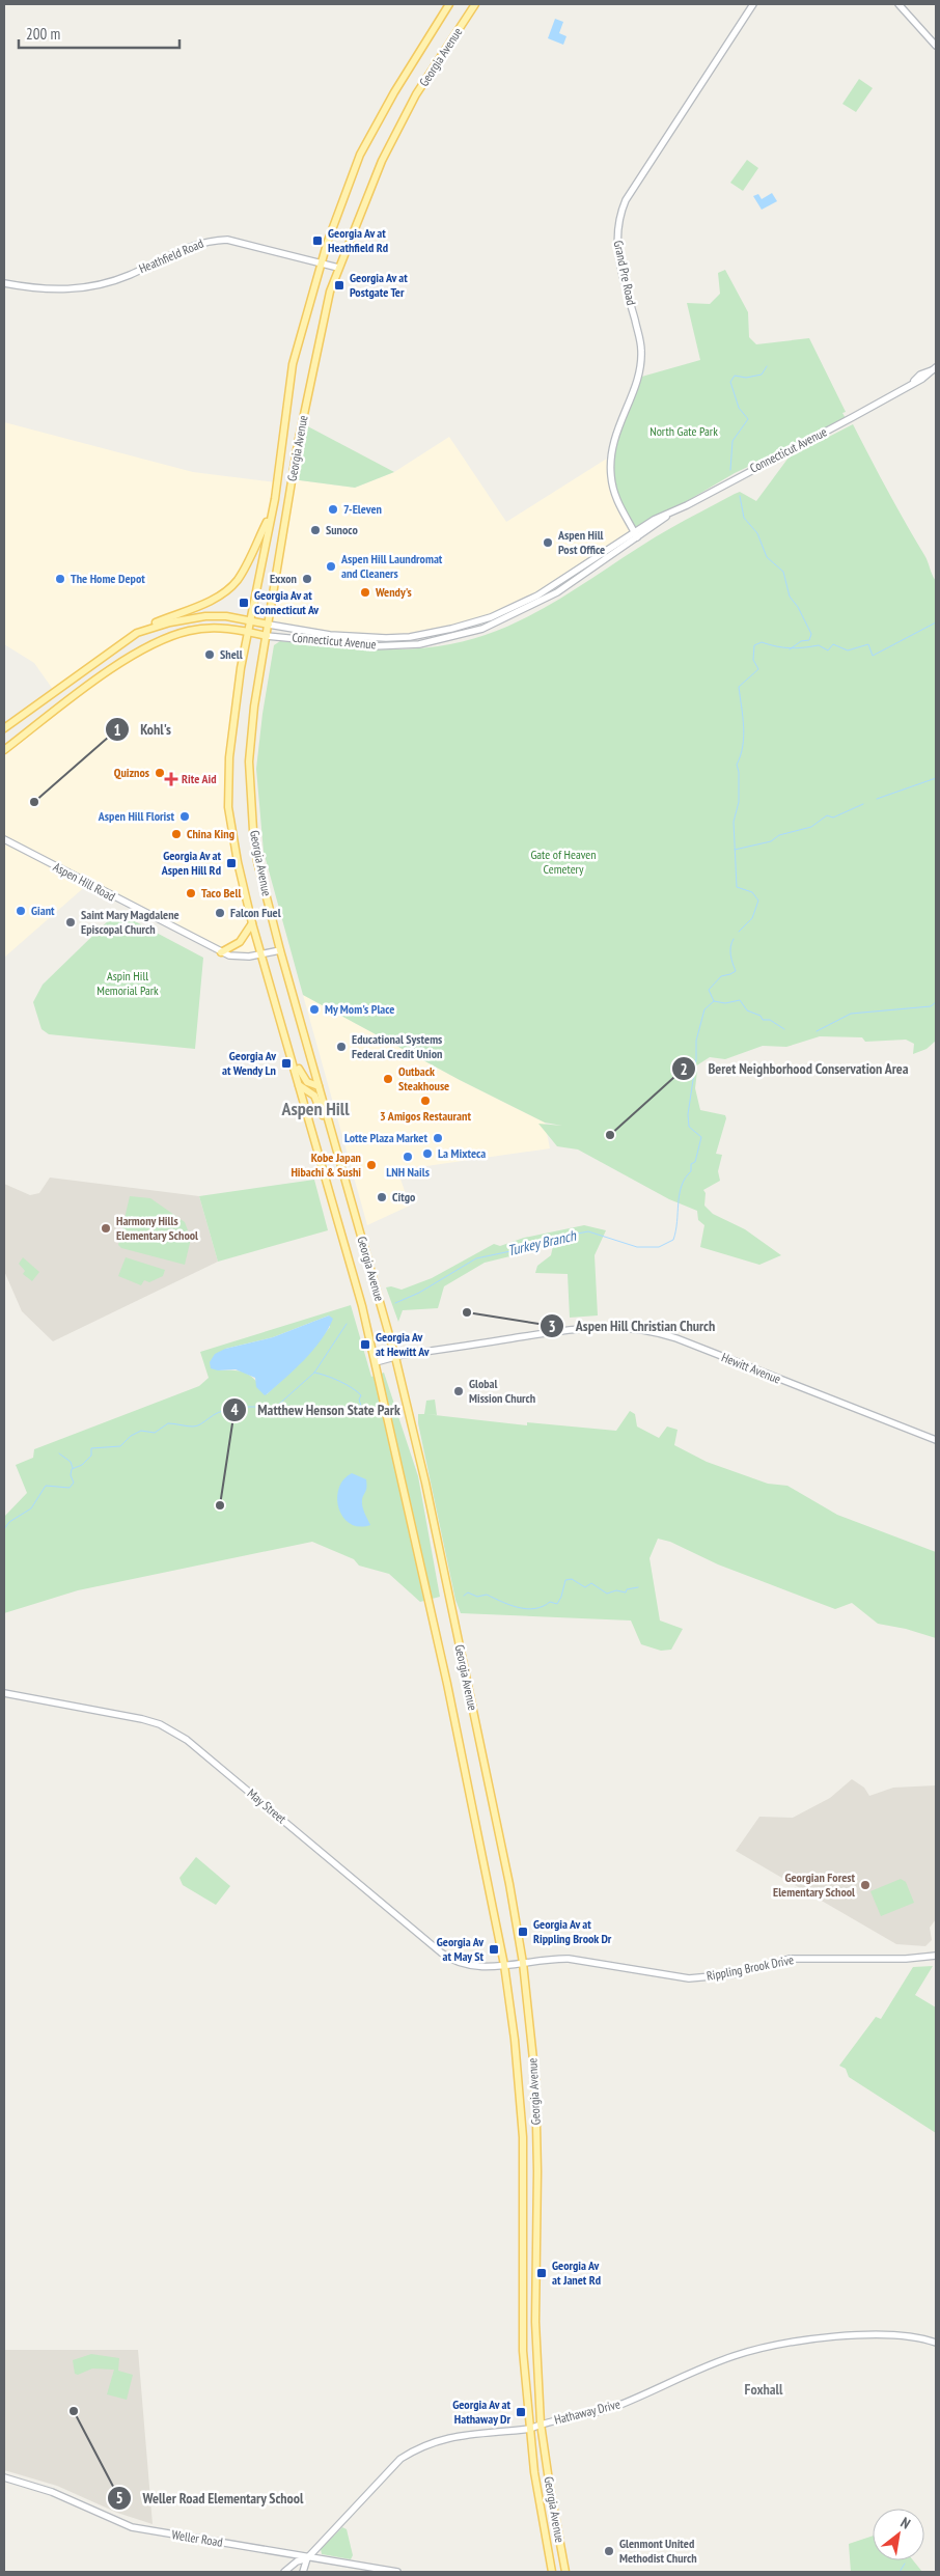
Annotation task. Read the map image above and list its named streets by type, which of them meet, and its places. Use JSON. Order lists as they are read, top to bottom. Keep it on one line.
{"streets":{"main road":["Georgia Avenue","Connecticut Avenue"],"street":["Heathfield Road","Grand Pre Road","Aspen Hill Road","Hewitt Avenue","May Street","Rippling Brook Drive","Hathaway Drive","Weller Road"]},"crossings":[["Georgia Avenue","Heathfield Road"],["Georgia Avenue","Connecticut Avenue"],["Georgia Avenue","Aspen Hill Road"],["Georgia Avenue","Hewitt Avenue"],["Georgia Avenue","May Street"],["Georgia Avenue","Rippling Brook Drive"],["Georgia Avenue","Hathaway Drive"],["Grand Pre Road","Connecticut Avenue"],["May Street","Rippling Brook Drive"],["Hathaway Drive","Weller Road"]],"districts":["Aspen Hill","Foxhall"],"water":["Turkey Branch"],"parks":["North Gate Park","Gate of Heaven Cemetery","Aspin Hill Memorial Park"],"places":{"transit":["Georgia Av at Heathfield Rd","Georgia Av at Postgate Ter","Georgia Av at Connecticut Av","Georgia Av at Aspen Hill Rd","Georgia Av at Wendy Ln","Georgia Av at Hewitt Av","Georgia Av at Rippling Brook Dr","Georgia Av at May St","Georgia Av at Janet Rd","Georgia Av at Hathaway Dr"],"other":["7-Eleven","Sunoco","Aspen Hill Post Office","Aspen Hill Laundromat and Cleaners","The Home Depot","Exxon","Wendy's","Shell","Quiznos","Kohl's","Aspen Hill Florist","China King","Taco Bell","Giant","Falcon Fuel","Saint Mary Magdalene Episcopal Church","My Mom's Place","Educational Systems Federal Credit Union","Outback Steakhouse","3 Amigos Restaurant","Beret Neighborhood Conservation Area","Lotte Plaza Market","La Mixteca","LNH Nails","Kobe Japan Hibachi & Sushi","Citgo","Harmony Hills Elementary School","Aspen Hill Christian Church","Global Mission Church","Matthew Henson State Park","Georgian Forest Elementary School","Weller Road Elementary School","Glenmont United Methodist Church"],"health":["Rite Aid"]},"scale_bar":"200 m","north":"top right"}
